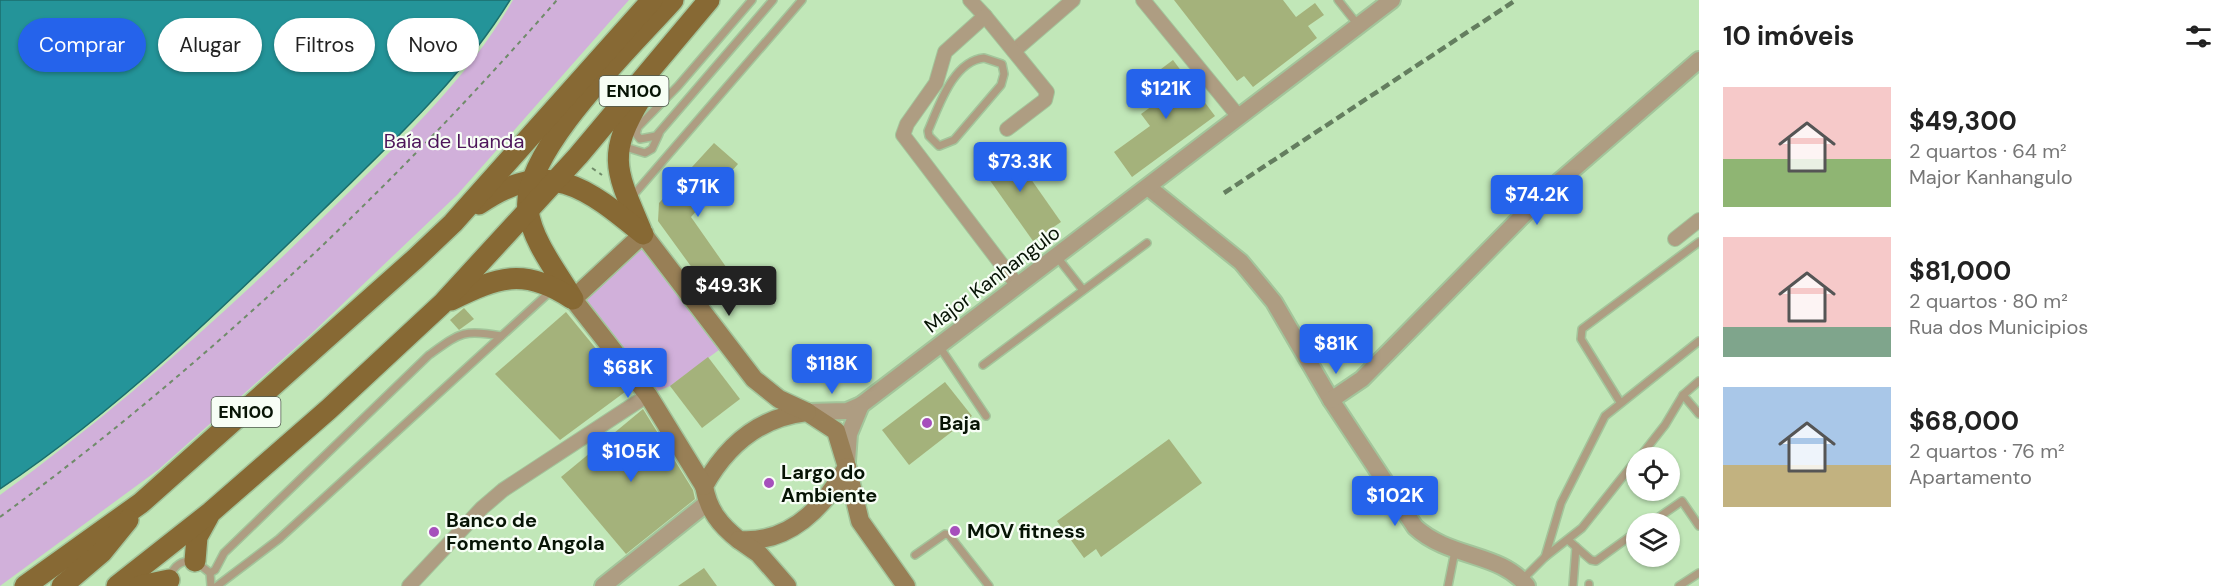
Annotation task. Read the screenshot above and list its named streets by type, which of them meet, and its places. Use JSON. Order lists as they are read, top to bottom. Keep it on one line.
{"streets":{"main road":["EN100"],"street":["Major Kanhangulo"]},"parks":["Baía de Luanda"],"places":["Baja","Largo do Ambiente","MOV fitness","Banco de Fomento Angola"],"page":{"heading":"10 imóveis","chip":["Comprar","Alugar","Filtros","Novo"],"price":["$121K","$73.3K","$71K","$74.2K","$49.3K","$81K","$118K","$68K","$105K","$102K"],"list":[{"name":"$49,300","note":"2 quartos · 64 m² · Major Kanhangulo"},{"name":"$81,000","note":"2 quartos · 80 m² · Rua dos Municipios"},{"name":"$68,000","note":"2 quartos · 76 m² · Apartamento"}]}}
